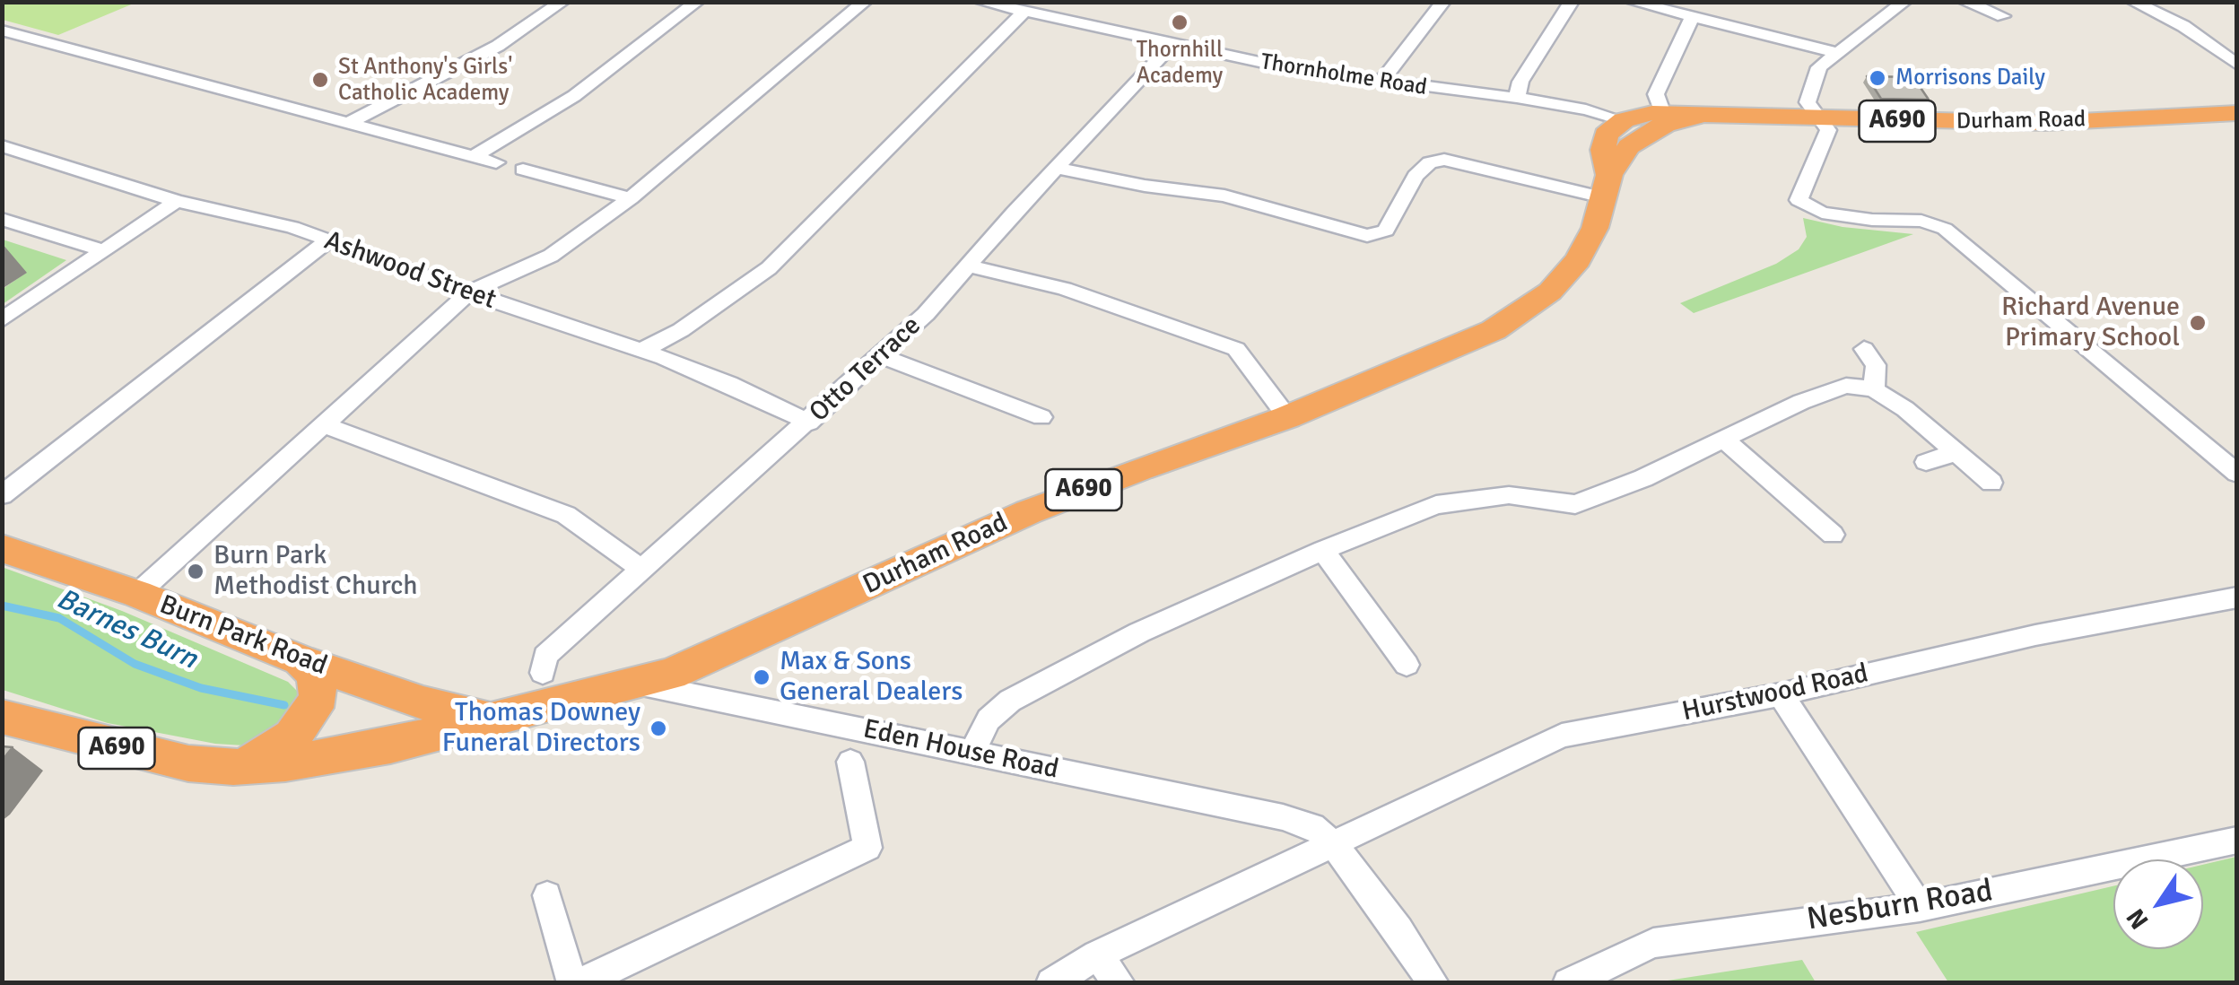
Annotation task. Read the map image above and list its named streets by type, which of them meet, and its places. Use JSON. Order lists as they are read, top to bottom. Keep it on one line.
{"streets":{"highway":["A690","Durham Road","Burn Park Road"],"street":["Thornholme Road","Ashwood Street","Otto Terrace","Hurstwood Road","Eden House Road","Nesburn Road"]},"crossings":[["Thornholme Road","Durham Road"],["Thornholme Road","Otto Terrace"],["A690","Durham Road"],["A690","Burn Park Road"],["Durham Road","Burn Park Road"],["Durham Road","Eden House Road"],["Ashwood Street","Otto Terrace"],["Hurstwood Road","Eden House Road"]],"water":["Barnes Burn"],"places":["Thornhill Academy","Morrisons Daily","St Anthony's Girls' Catholic Academy","Richard Avenue Primary School","Burn Park Methodist Church","Max & Sons General Dealers","Thomas Downey Funeral Directors"],"north":"bottom left"}
